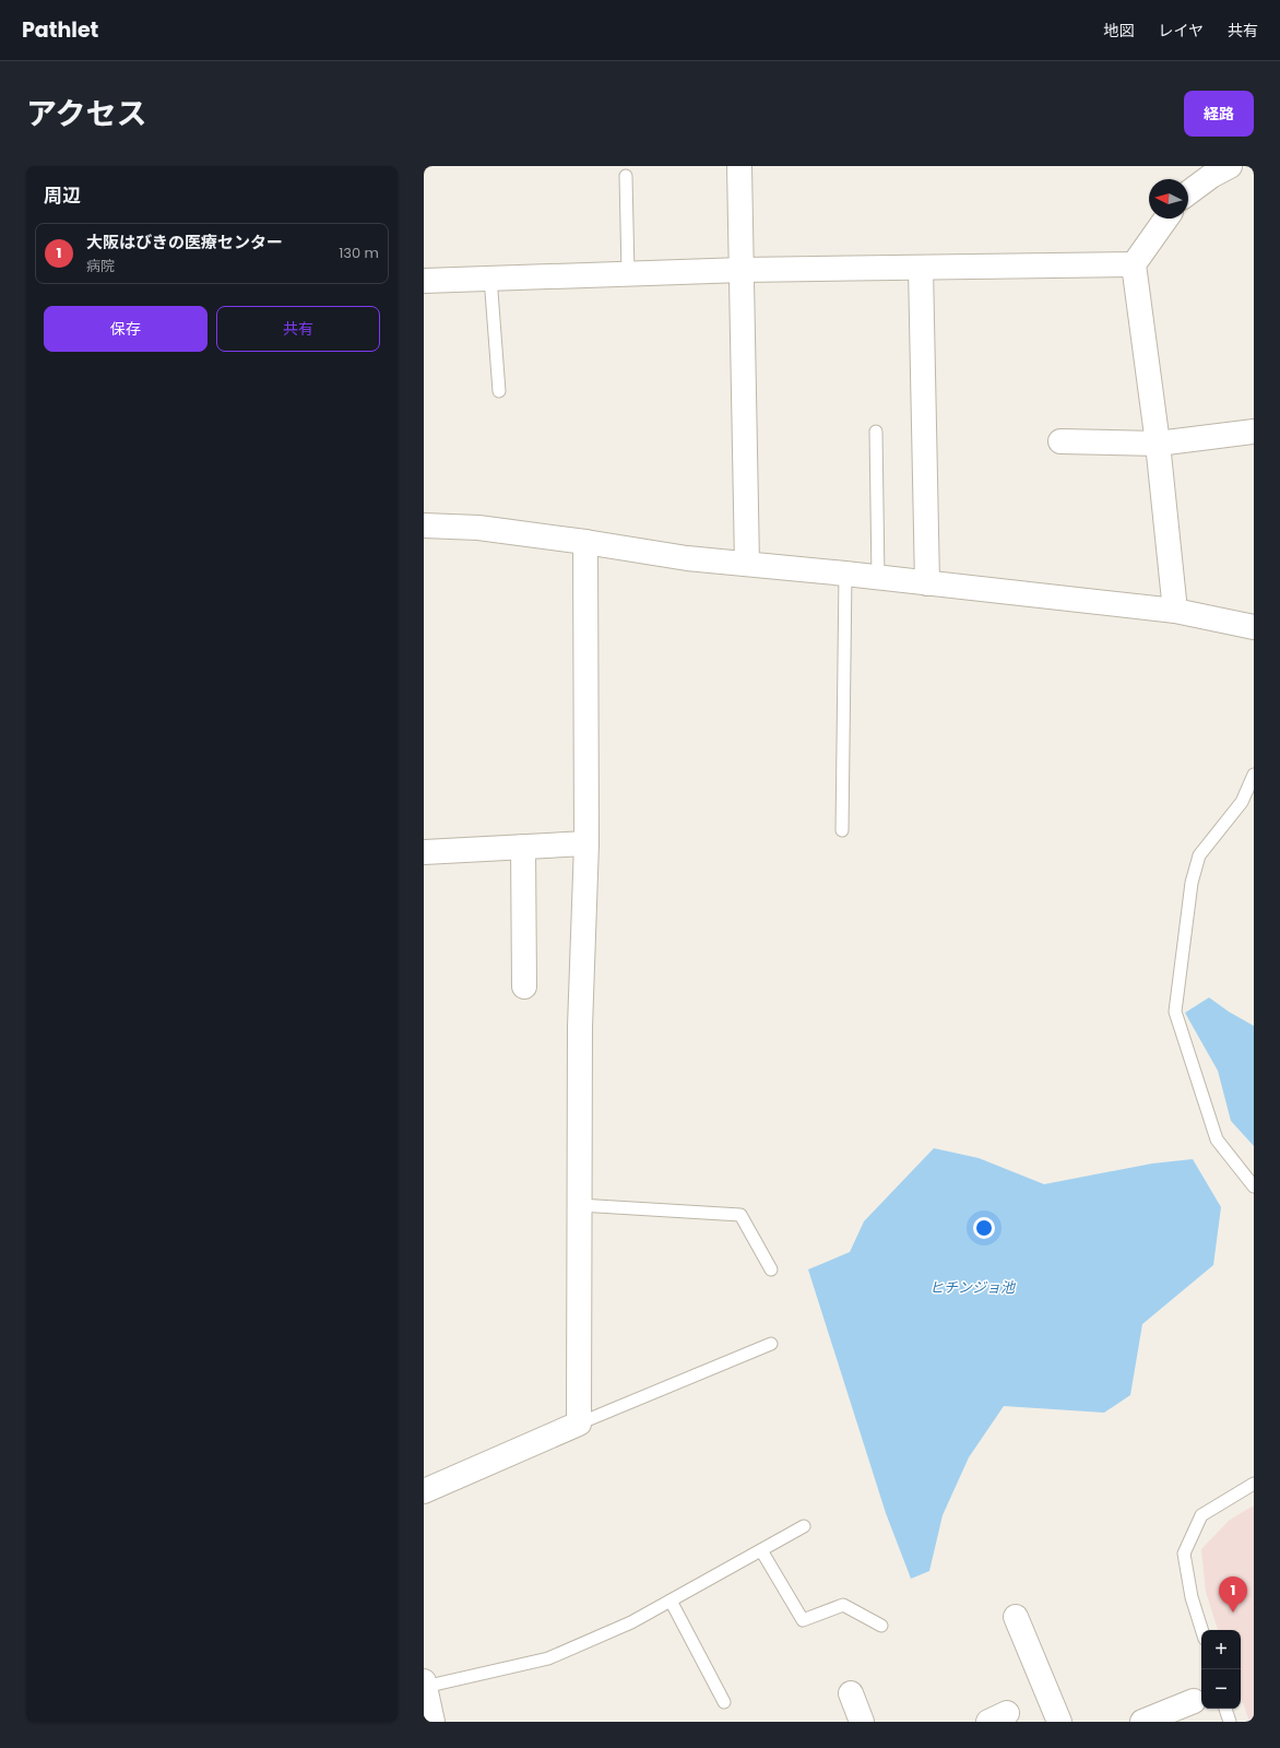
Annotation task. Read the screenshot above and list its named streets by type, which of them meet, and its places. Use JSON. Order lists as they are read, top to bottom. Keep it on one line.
{"water":["ヒチンジョ池"],"north":"left","page":{"header":"Pathlet","nav":["地図","レイヤ","共有"],"title":"アクセス","buttons":["経路",["保存","共有"]],"heading":"周辺","list":[{"mark":"1","name":"大阪はびきの医療センター","note":"病院","value":"130 m"}],"pins":"1","map_buttons":["+","−"]}}
